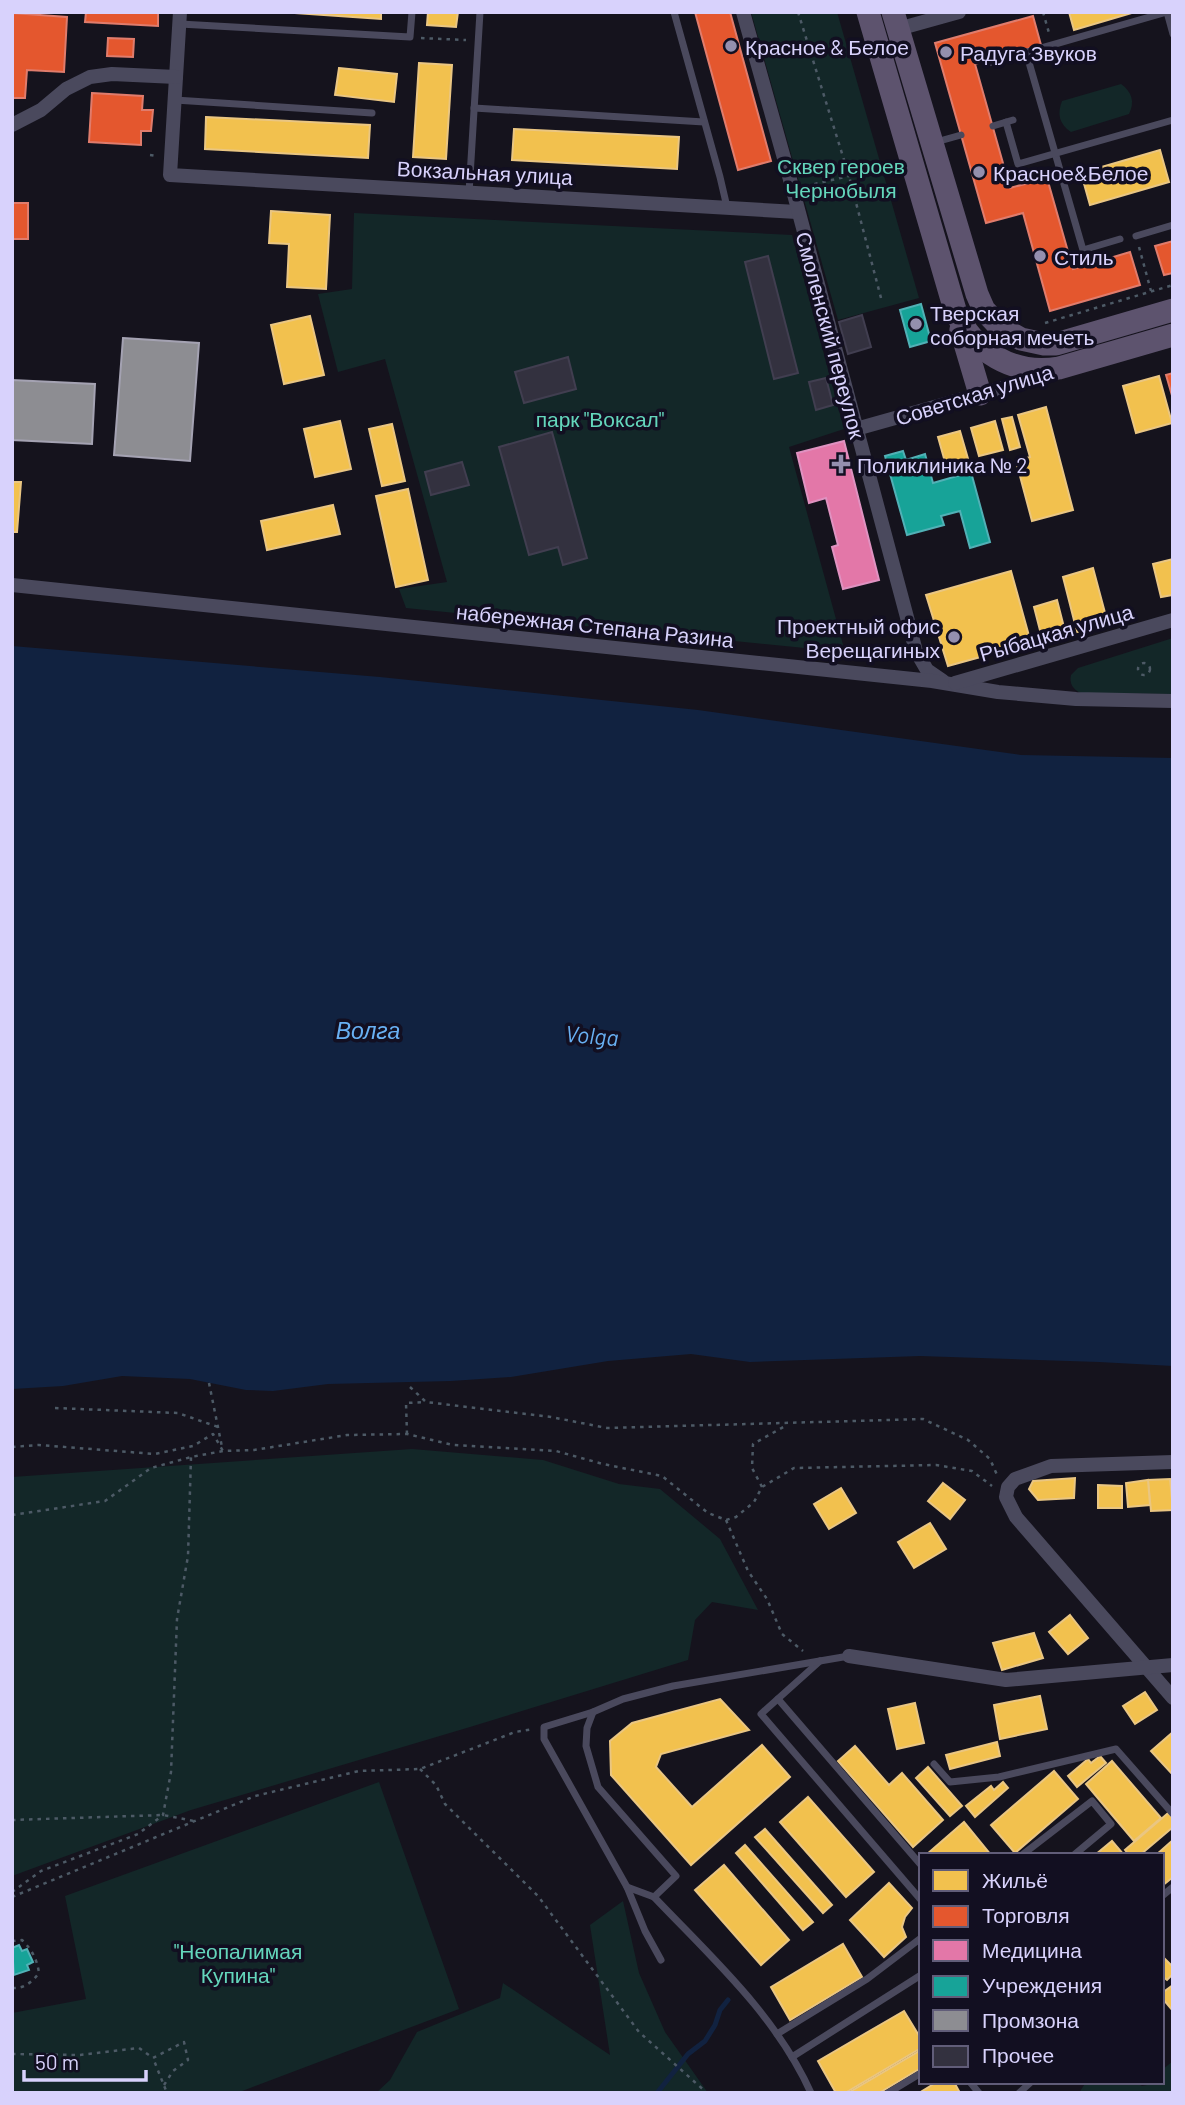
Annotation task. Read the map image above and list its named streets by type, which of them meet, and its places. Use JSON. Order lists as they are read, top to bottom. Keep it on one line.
{"streets":{"main road":["Советская улица"],"street":["Вокзальная улица","Смоленский переулок","набережная Степана Разина","Рыбацкая улица"]},"crossings":[["Вокзальная улица","Смоленский переулок"],["Смоленский переулок","Советская улица"],["Смоленский переулок","набережная Степана Разина"],["Смоленский переулок","Рыбацкая улица"],["набережная Степана Разина","Рыбацкая улица"]],"water":["Волга","Volga"],"parks":["Сквер героев Чернобыля","парк \"Воксал\"","\"Неопалимая Купина\""],"places":{"other":["Красное & Белое","Радуга Звуков","Красное&Белое","Стиль","Тверская соборная мечеть","Проектный офис Верещагиных"],"health":["Поликлиника № 2"]},"legend":["Жильё","Торговля","Медицина","Учреждения","Промзона","Прочее"],"scale_bar":"50 m"}
